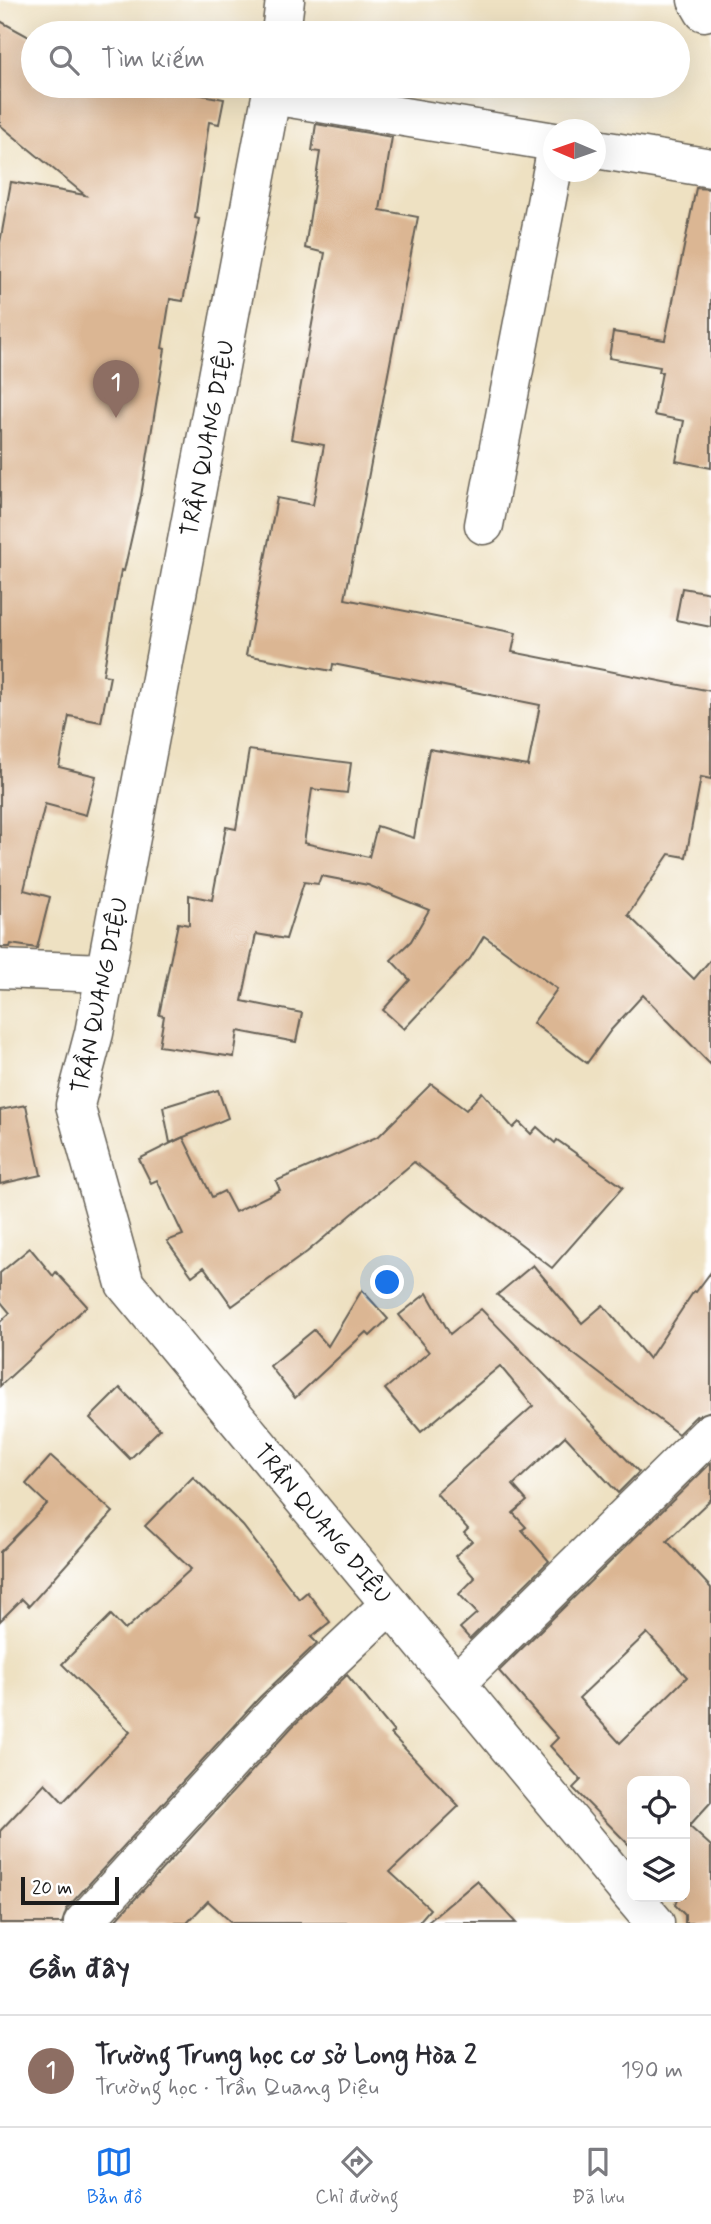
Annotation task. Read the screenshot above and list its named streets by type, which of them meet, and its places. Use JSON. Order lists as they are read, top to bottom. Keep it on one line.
{"streets":{"street":["TRẦN QUANG DIỆU"]},"scale_bar":"20 m","north":"left","page":{"search":"Tìm kiếm","pins":"1","scale":"20 m","heading":"Gần đây","list":[{"mark":"1","name":"Trường Trung học cơ sở Long Hòa 2","note":"Trường học · Trần Quang Diệu","value":"190 m"}],"nav":["Bản đồ","Chỉ đường","Đã lưu"]}}
